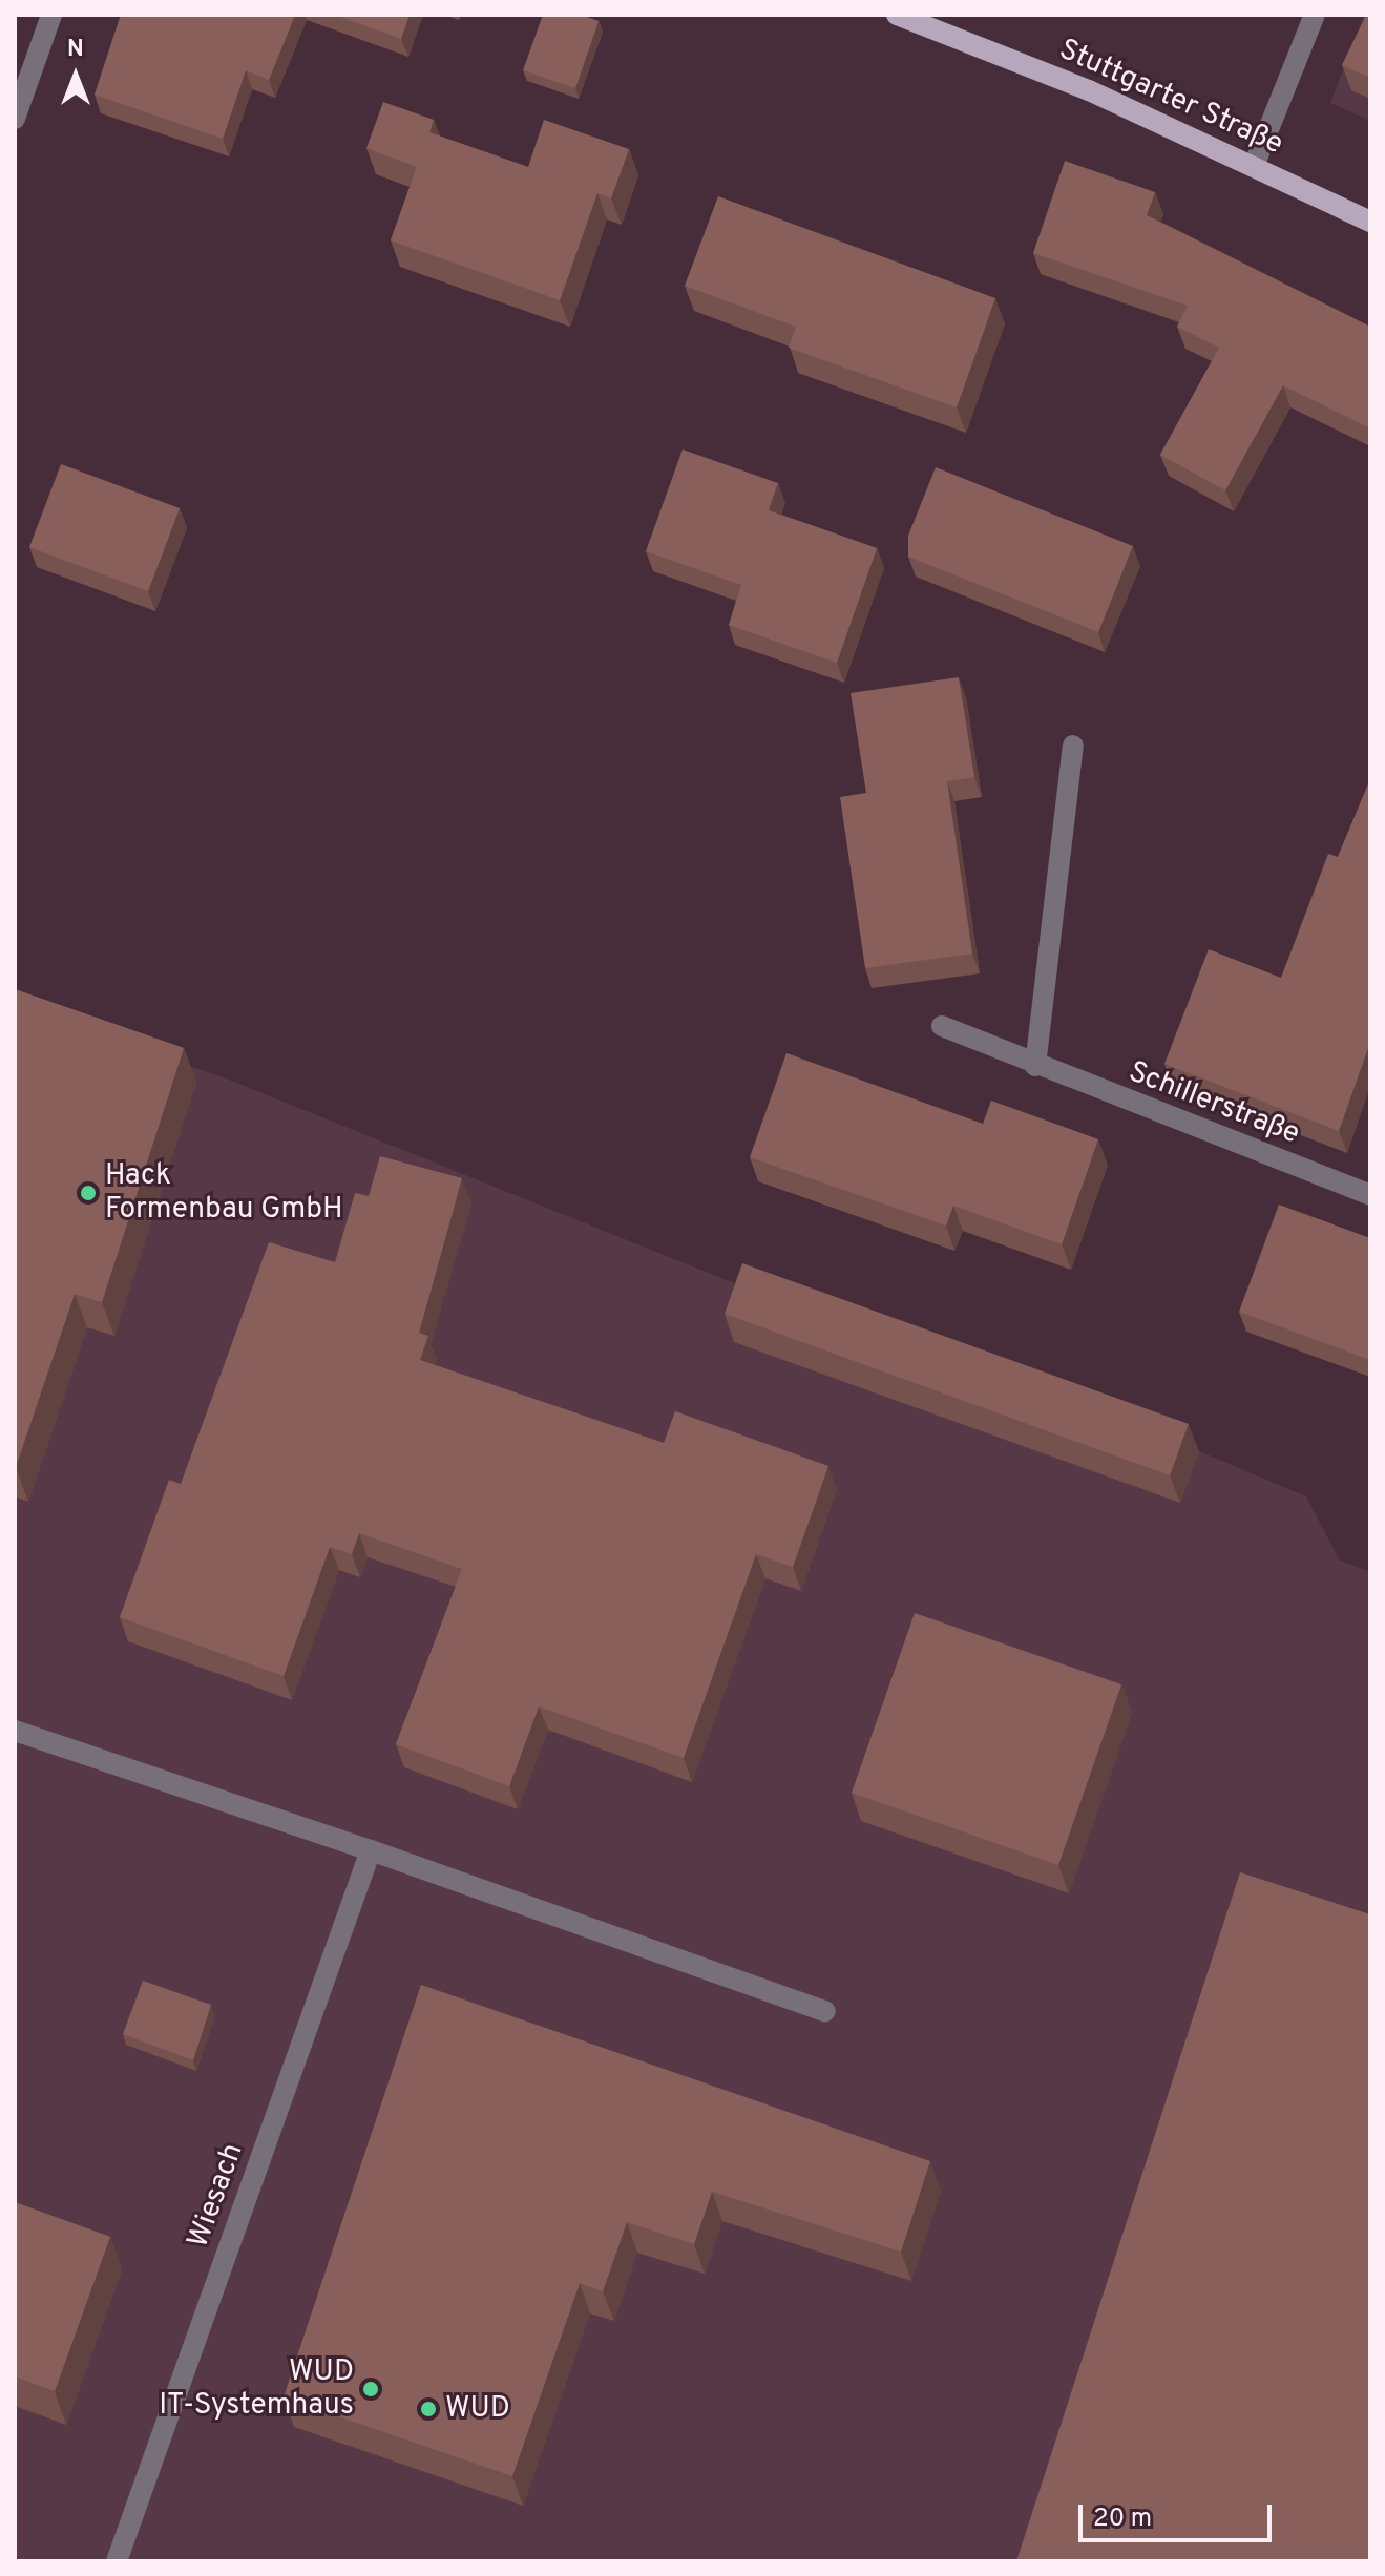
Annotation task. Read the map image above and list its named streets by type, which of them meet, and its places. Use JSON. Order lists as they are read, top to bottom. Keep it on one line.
{"streets":{"main road":["Stuttgarter Straße"],"street":["Schillerstraße","Wiesach"]},"places":["Hack Formenbau GmbH","WUD IT-Systemhaus","WUD"],"scale_bar":"20 m","north":"top"}
